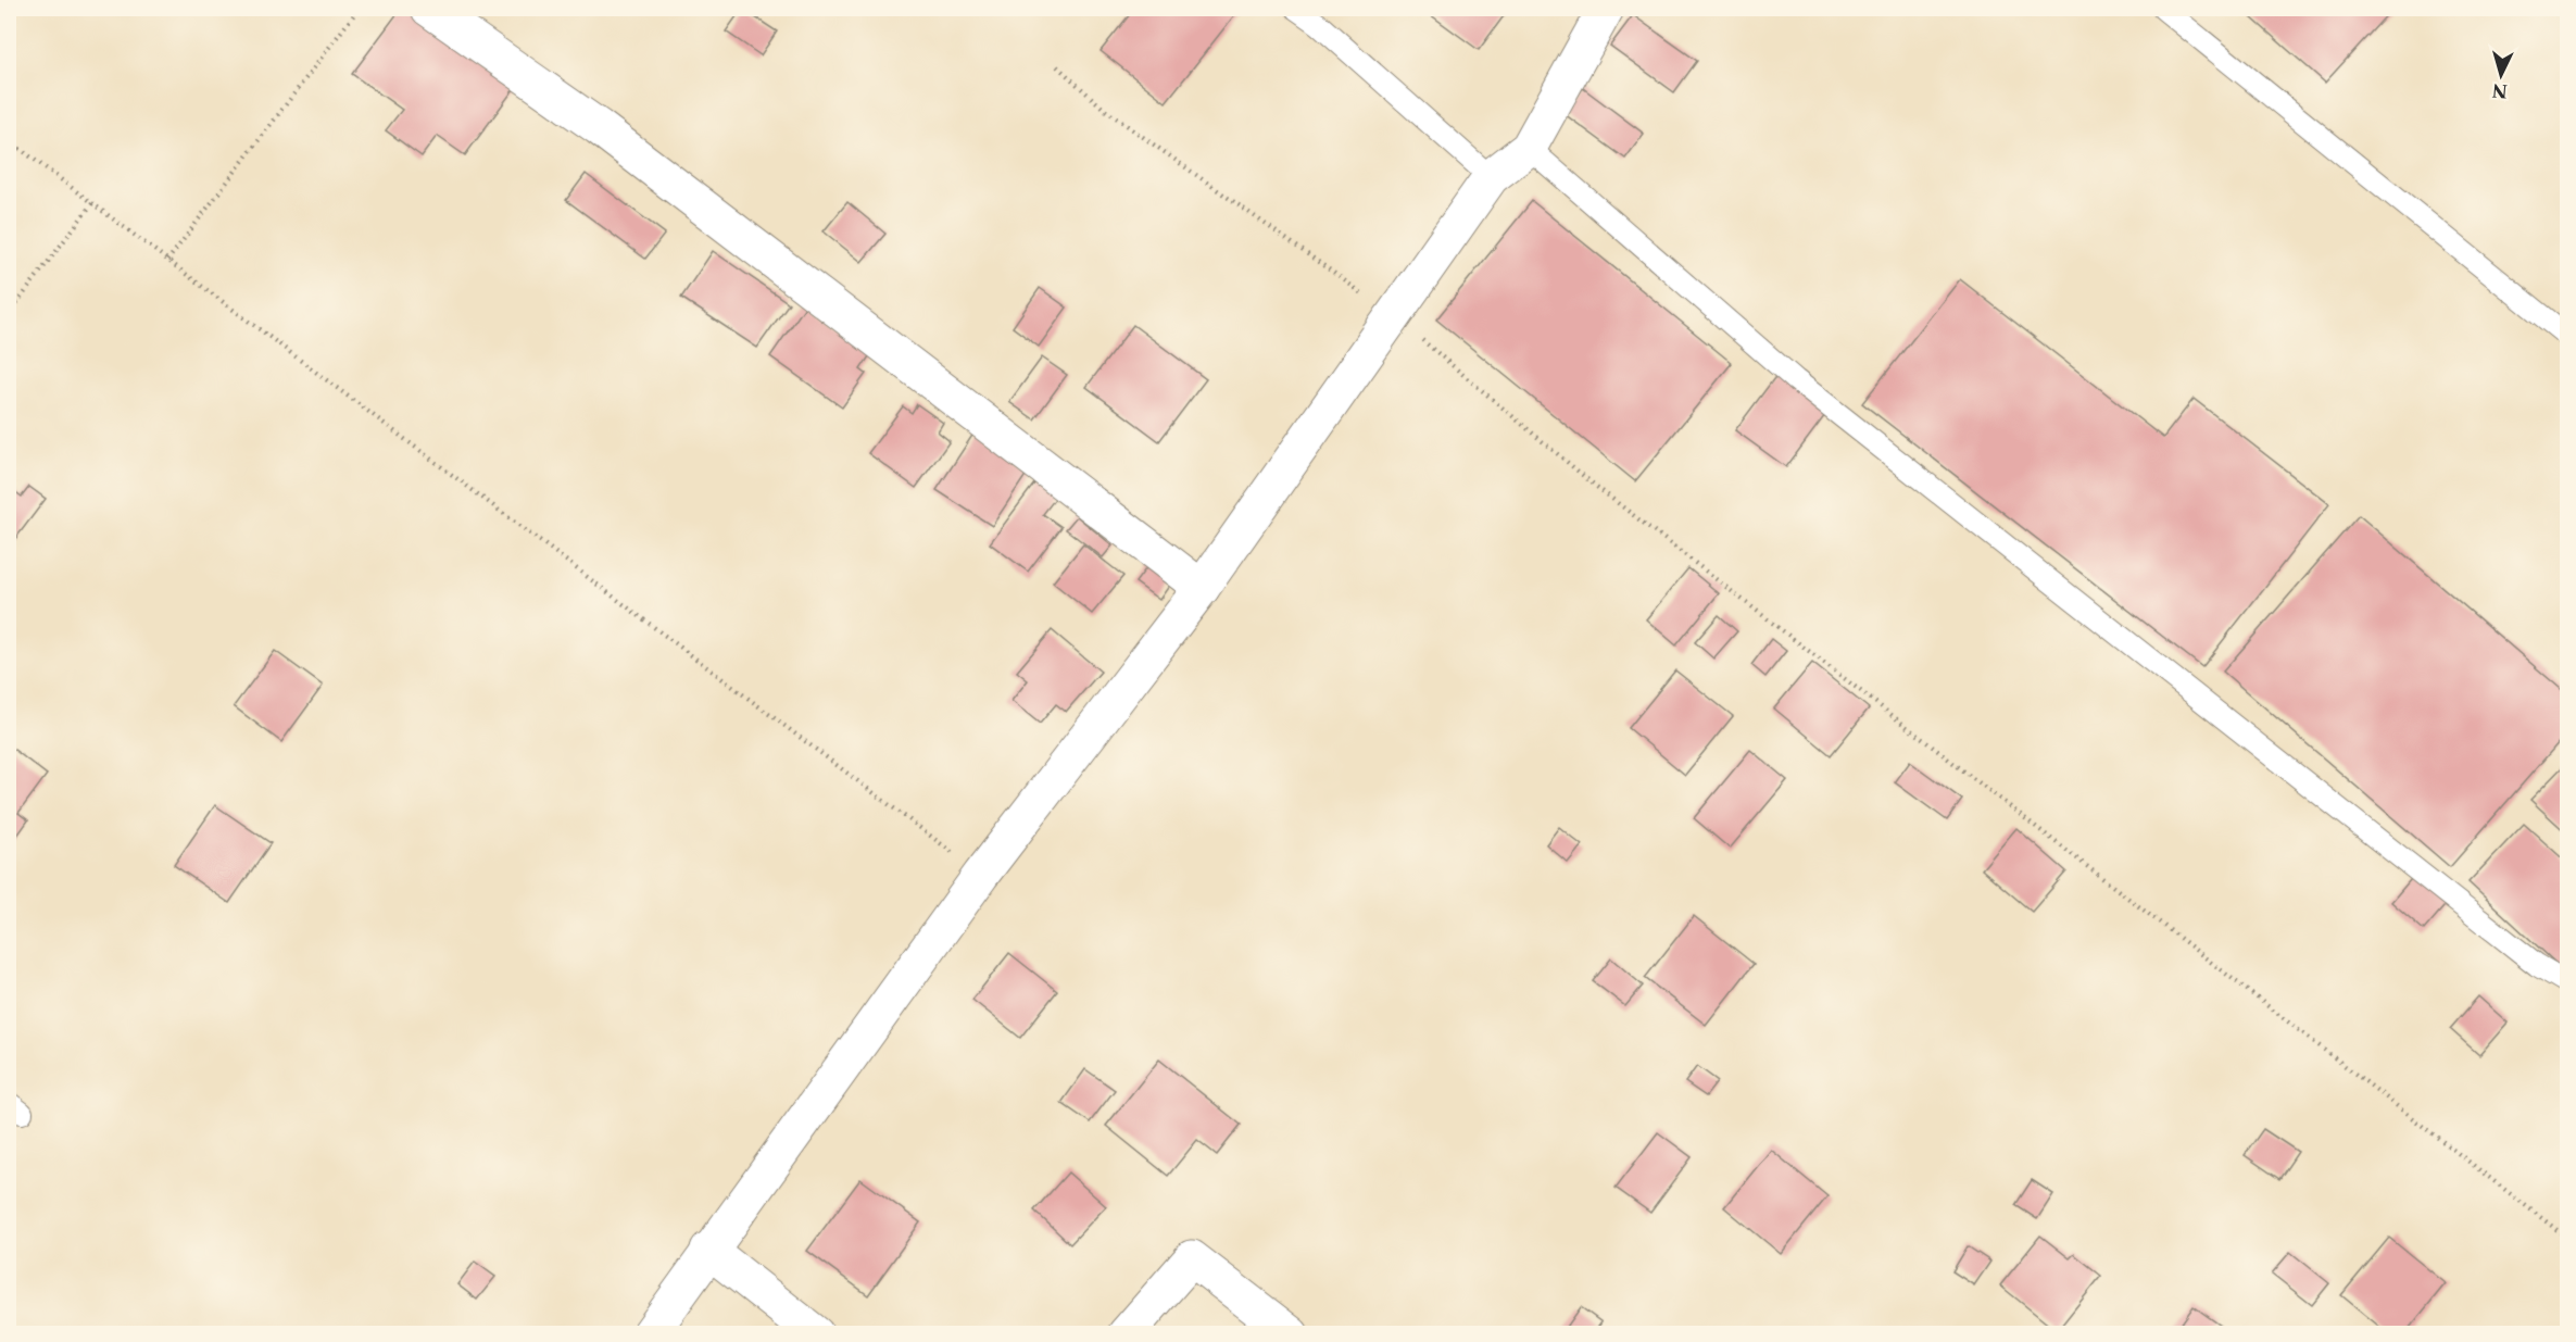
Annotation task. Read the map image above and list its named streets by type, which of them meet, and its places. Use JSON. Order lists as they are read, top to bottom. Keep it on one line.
{"north":"bottom"}
